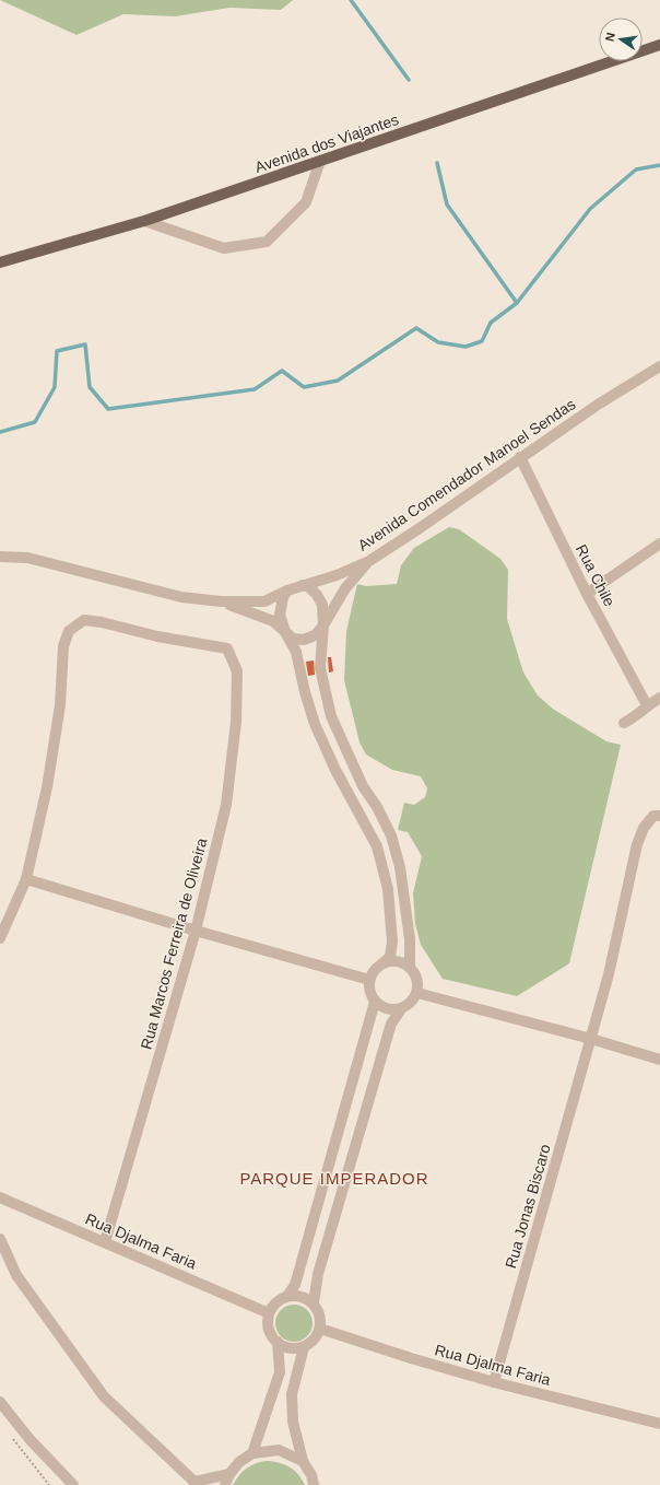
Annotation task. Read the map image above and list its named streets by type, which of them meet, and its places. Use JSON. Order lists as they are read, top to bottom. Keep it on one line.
{"streets":{"main road":["Avenida dos Viajantes"],"street":["Avenida Comendador Manoel Sendas","Rua Chile","Rua Marcos Ferreira de Oliveira","Rua Jonas Biscaro","Rua Djalma Faria"]},"crossings":[["Avenida Comendador Manoel Sendas","Rua Chile"],["Rua Marcos Ferreira de Oliveira","Rua Djalma Faria"],["Rua Jonas Biscaro","Rua Djalma Faria"]],"districts":["PARQUE IMPERADOR"],"north":"left"}
